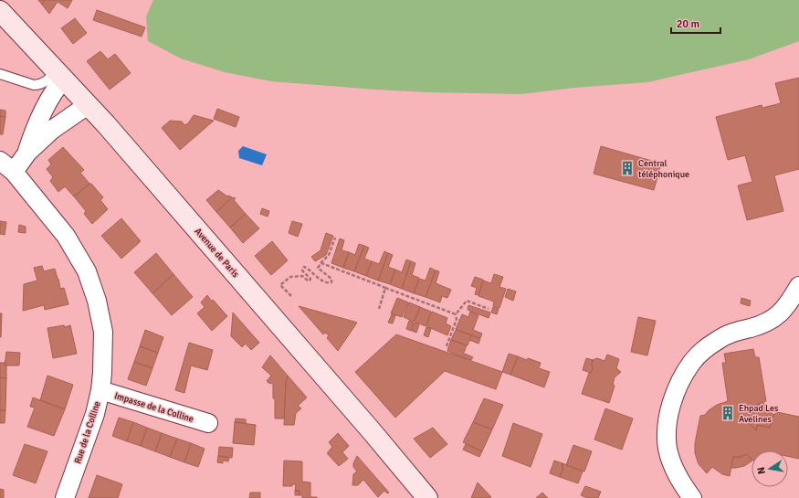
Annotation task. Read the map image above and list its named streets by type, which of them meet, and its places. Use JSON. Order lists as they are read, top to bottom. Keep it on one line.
{"streets":{"main road":["Avenue de Paris"],"street":["Impasse de la Colline","Rue de la Colline"]},"crossings":[["Avenue de Paris","Rue de la Colline"],["Impasse de la Colline","Rue de la Colline"]],"places":{"building":["Central téléphonique","Ehpad Les Avelines"]},"scale_bar":"20 m","north":"left"}
